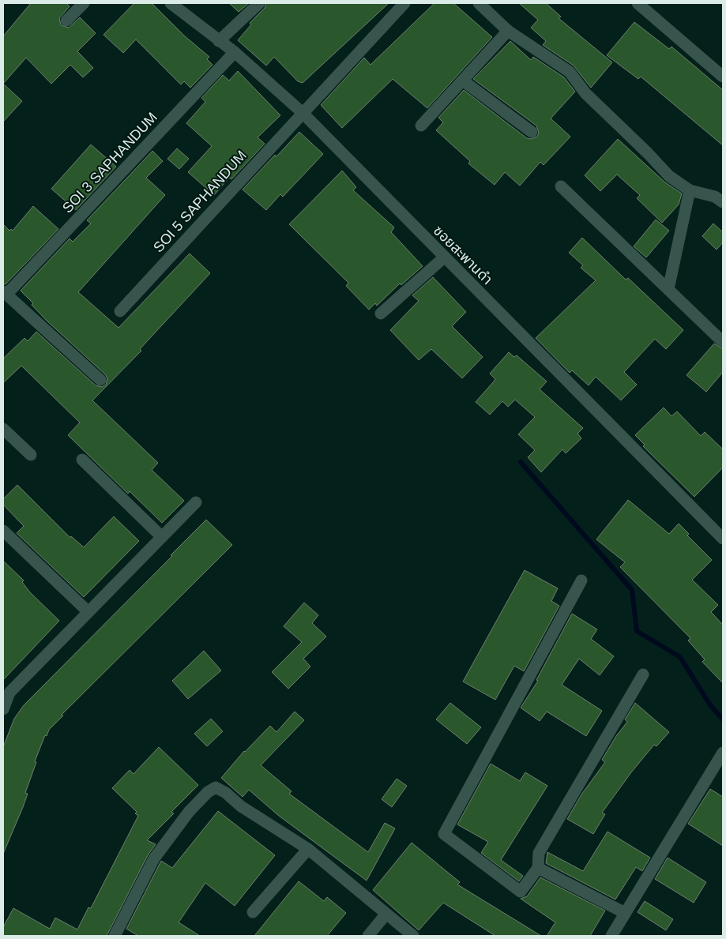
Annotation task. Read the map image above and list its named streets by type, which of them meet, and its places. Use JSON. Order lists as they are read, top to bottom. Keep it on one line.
{"streets":{"street":["SOI 3 SAPHANDUM","SOI 5 SAPHANDUM","ซอยสะพานดำ"]},"crossings":[["SOI 3 SAPHANDUM","ซอยสะพานดำ"],["SOI 5 SAPHANDUM","ซอยสะพานดำ"]]}
